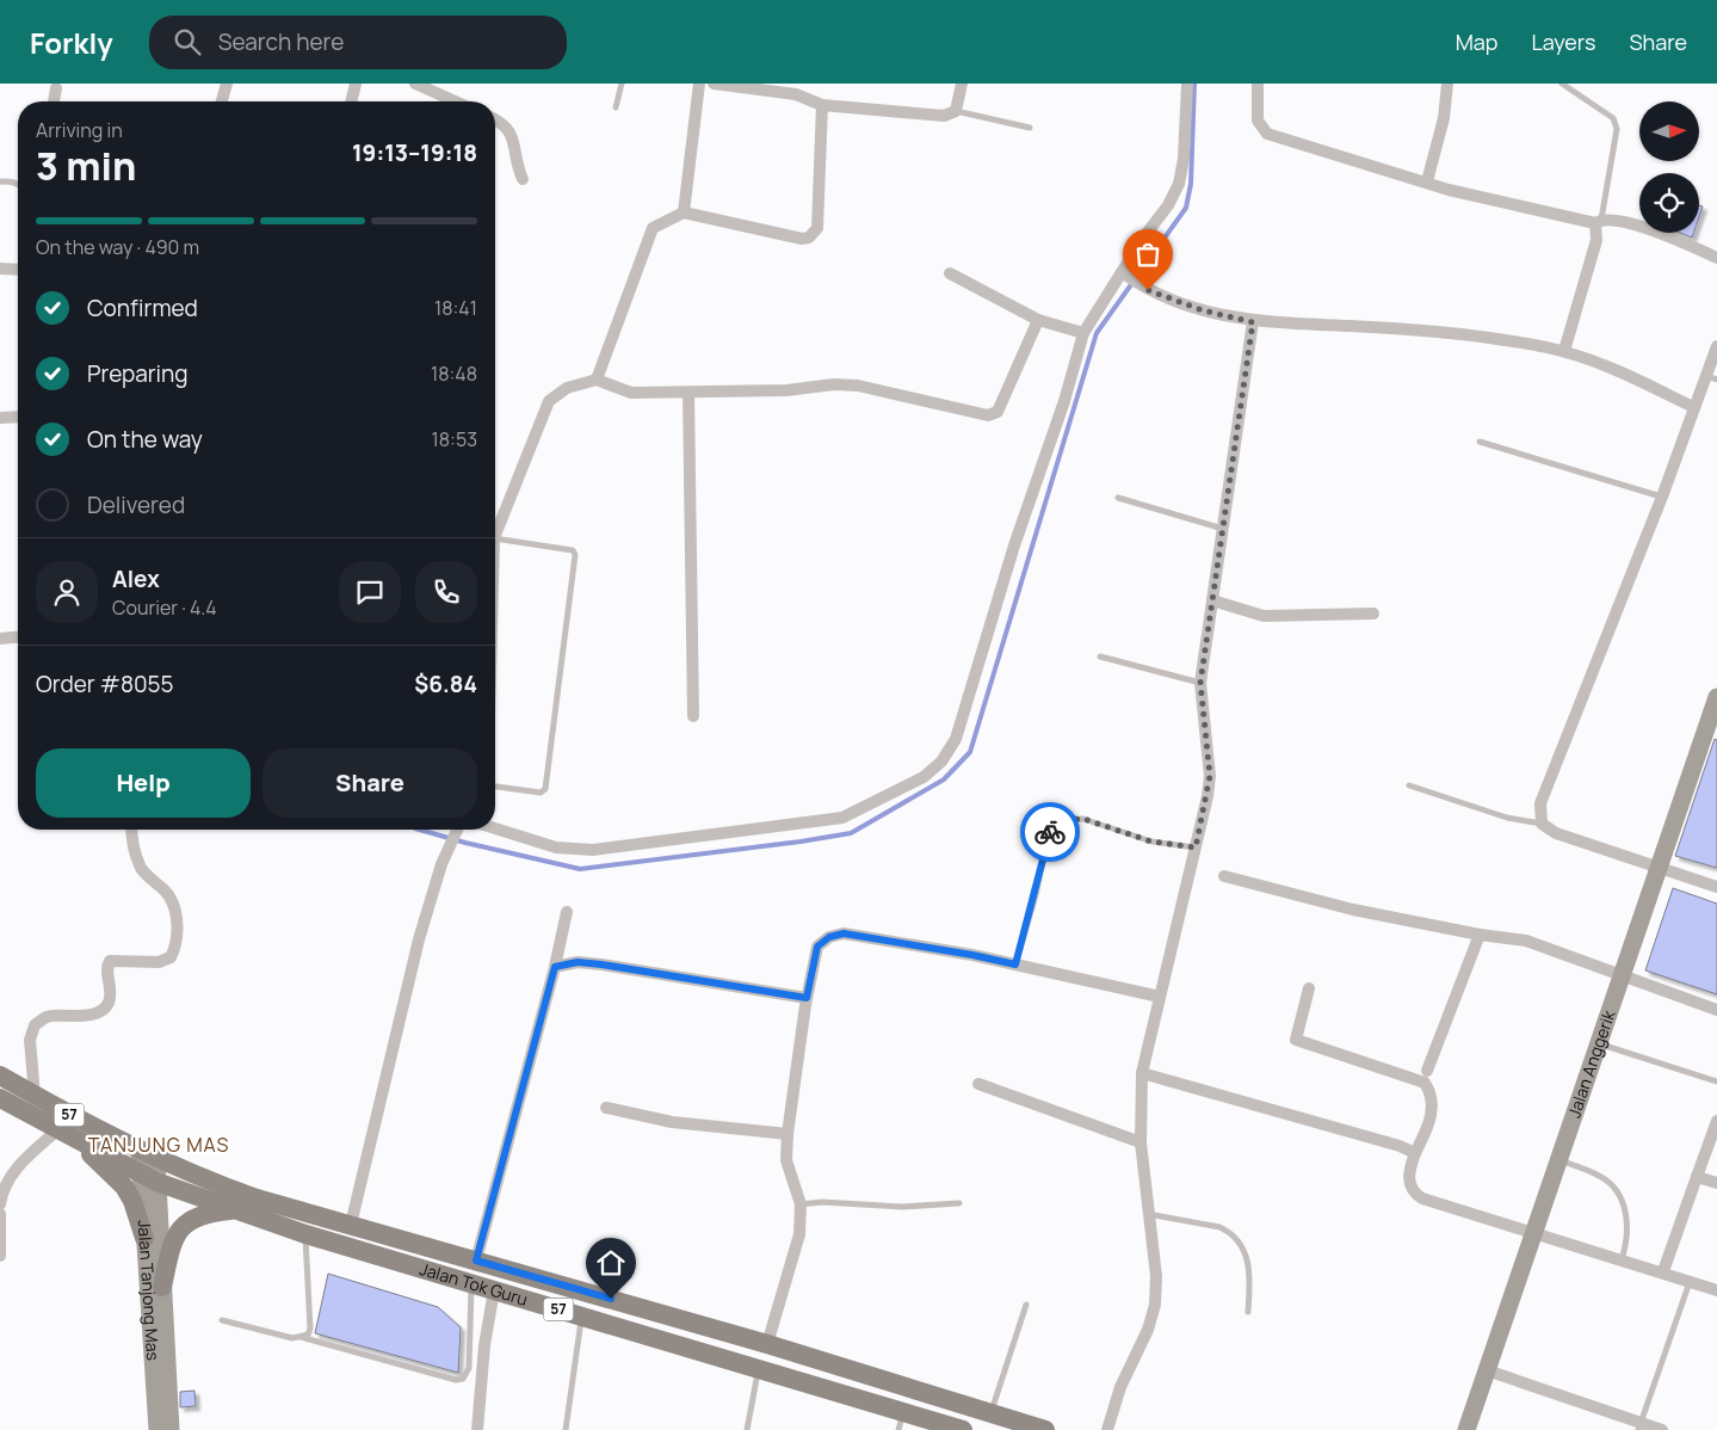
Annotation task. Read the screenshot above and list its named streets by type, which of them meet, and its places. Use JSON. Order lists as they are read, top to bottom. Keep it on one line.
{"streets":{"main road":["Jalan Anggerik","57","Jalan Tok Guru","Jalan Tanjong Mas"]},"crossings":[["Jalan Tok Guru","Jalan Tanjong Mas"]],"districts":["TANJUNG MAS"],"north":"right","page":{"header":"Forkly","search":"Search here","nav":["Map","Layers","Share"],"heading":["3 min","Arriving in","19:13–19:18"],"panel":["Alex","Courier · 4.4","Order #8055","$6.84"],"bar":"On the way · 490 m","list":[["Confirmed","18:41"],["Preparing","18:48"],["On the way","18:53"],"Delivered"],"buttons":["Help","Share"]}}
